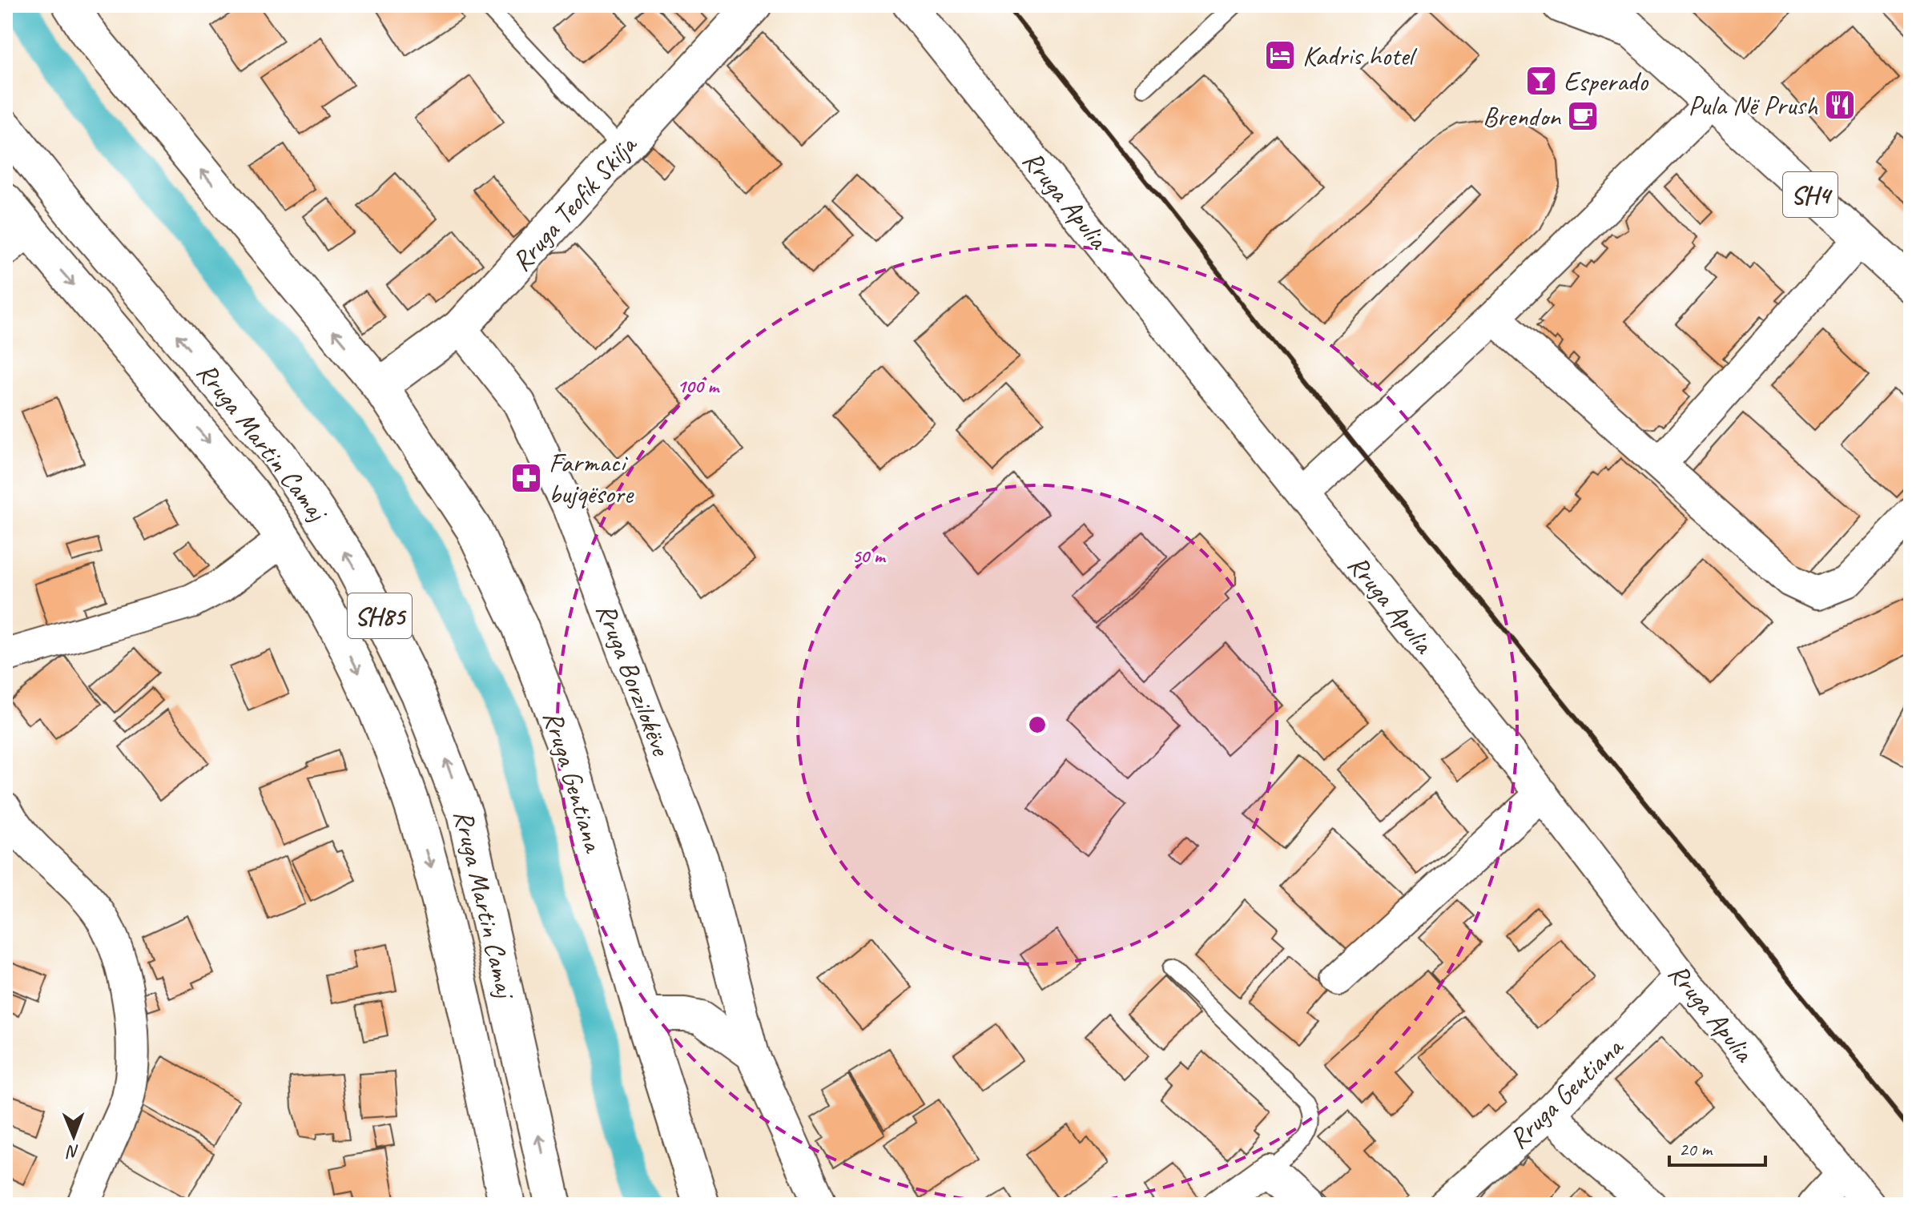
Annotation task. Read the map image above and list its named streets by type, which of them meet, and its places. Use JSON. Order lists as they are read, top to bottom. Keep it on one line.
{"streets":{"main road":["SH4","Rruga Teofik Skilja","Rruga Martin Camaj","SH85","Rruga Gentiana"],"street":["Rruga Apulia","Rruga Borzilokëve"]},"crossings":[["Rruga Apulia","Rruga Gentiana"],["Rruga Teofik Skilja","Rruga Borzilokëve"],["Rruga Teofik Skilja","Rruga Gentiana"],["Rruga Borzilokëve","Rruga Gentiana"]],"places":{"hotel":["Kadris hotel"],"bar":["Esperado"],"restaurant":["Pula Në Prush"],"cafe":["Brendon"],"pharmacy":["Farmaci bujqësore"]},"scale_bar":"20 m","north":"bottom","rings":["100 m","50 m"]}
